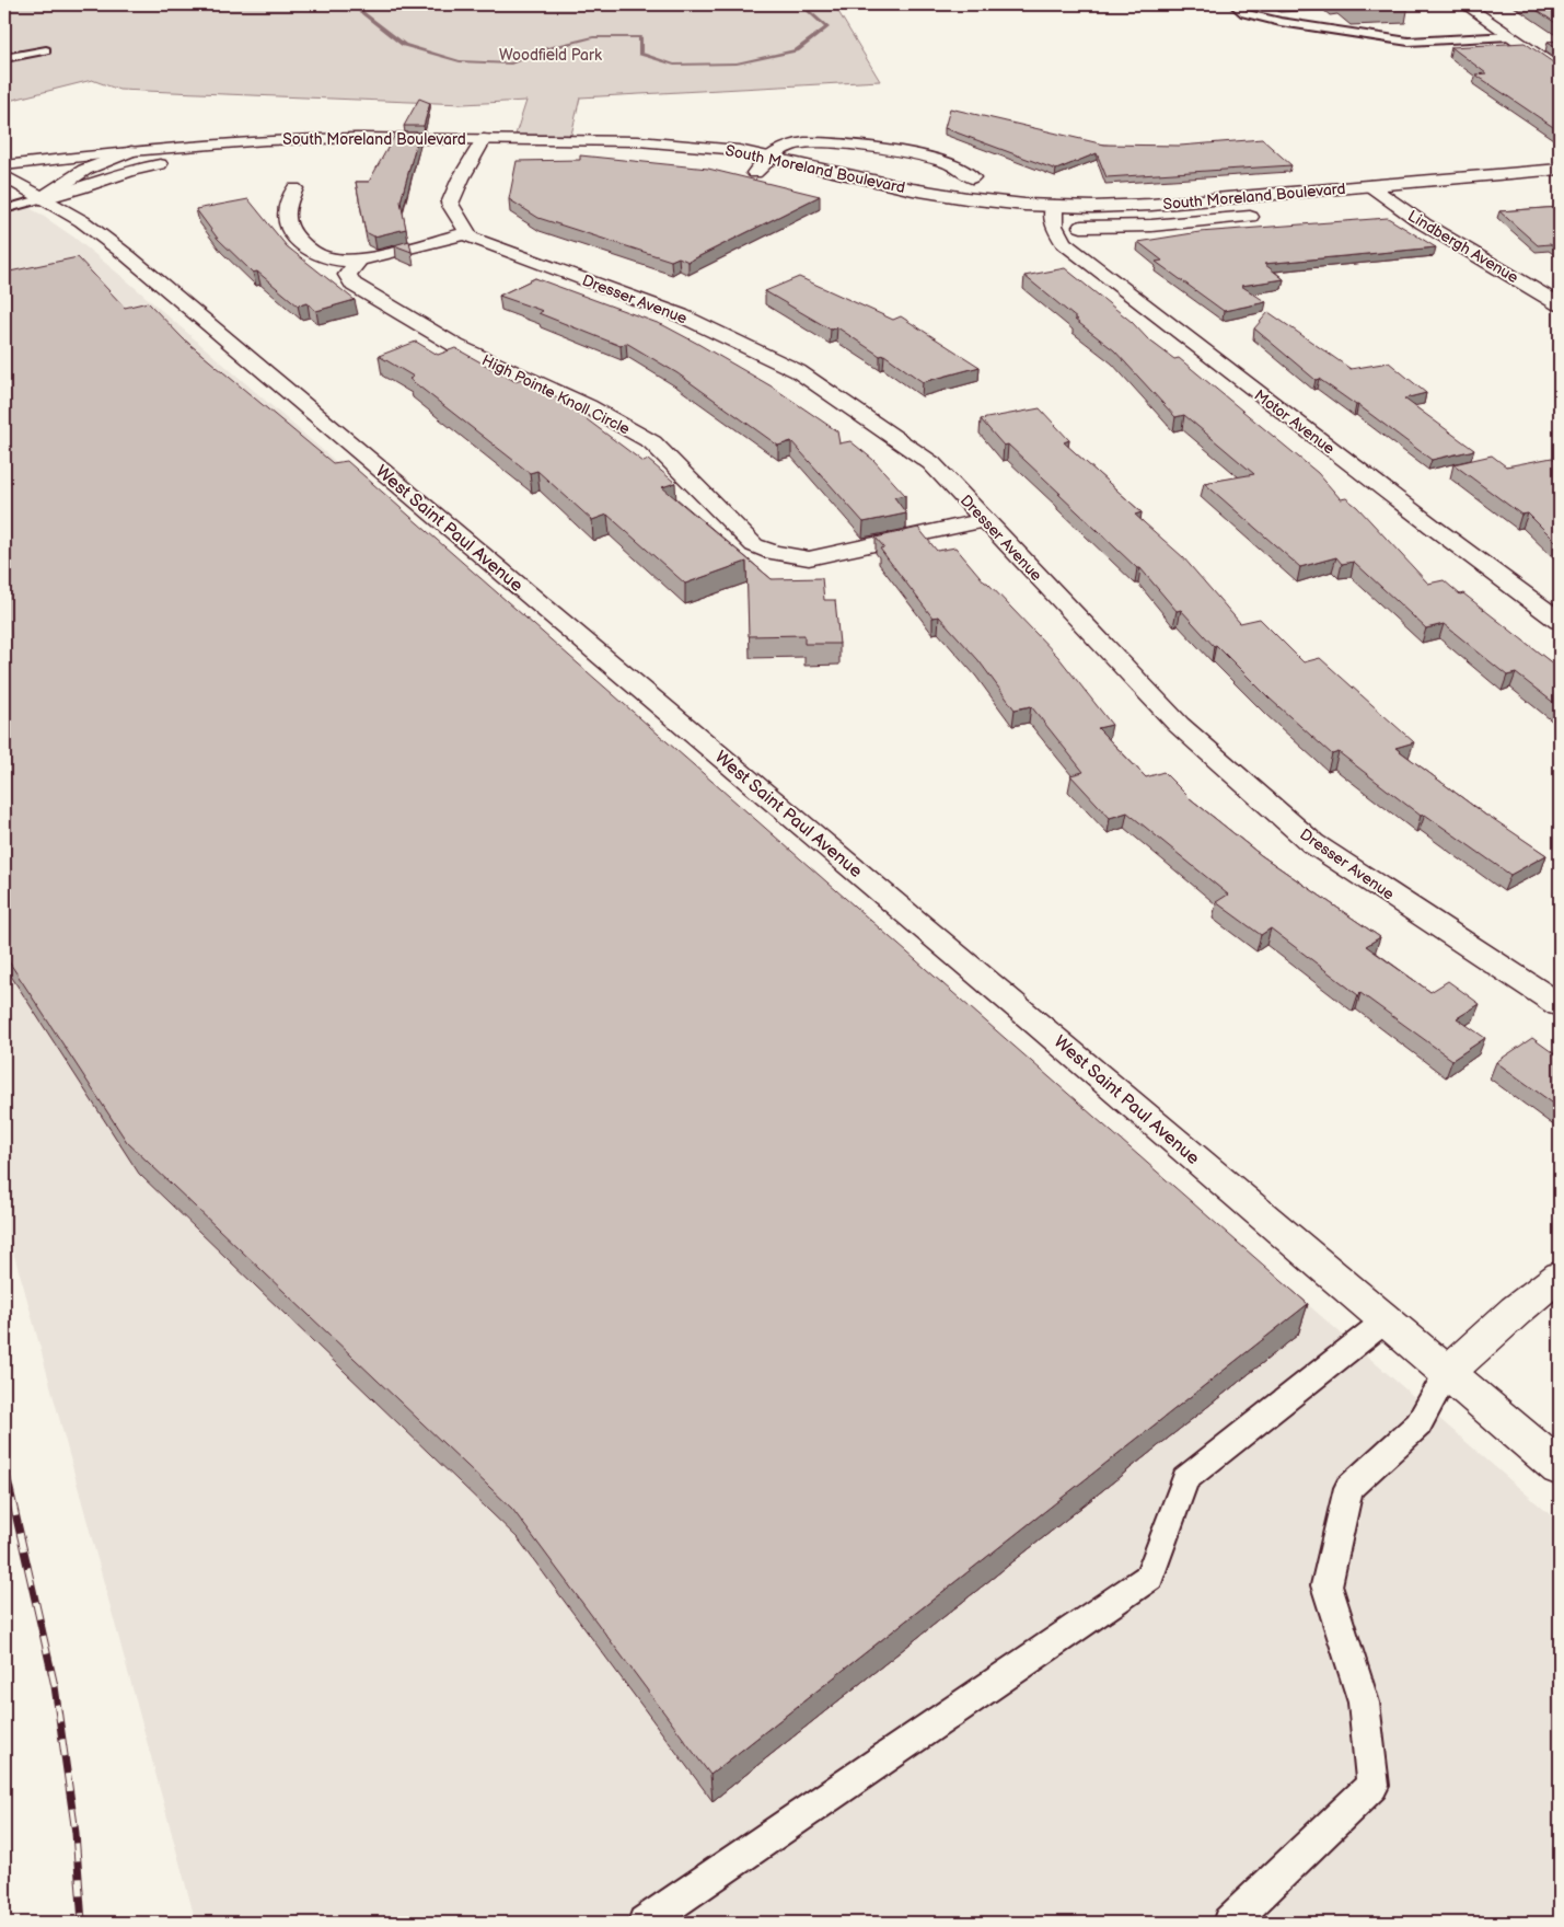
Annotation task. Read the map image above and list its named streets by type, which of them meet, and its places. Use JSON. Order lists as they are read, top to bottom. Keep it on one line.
{"streets":{"street":["South Moreland Boulevard","Lindbergh Avenue","Dresser Avenue","High Pointe Knoll Circle","Motor Avenue","West Saint Paul Avenue"]},"crossings":[["South Moreland Boulevard","Lindbergh Avenue"],["South Moreland Boulevard","Motor Avenue"],["South Moreland Boulevard","West Saint Paul Avenue"],["Dresser Avenue","High Pointe Knoll Circle"]],"parks":["Woodfield Park"]}
